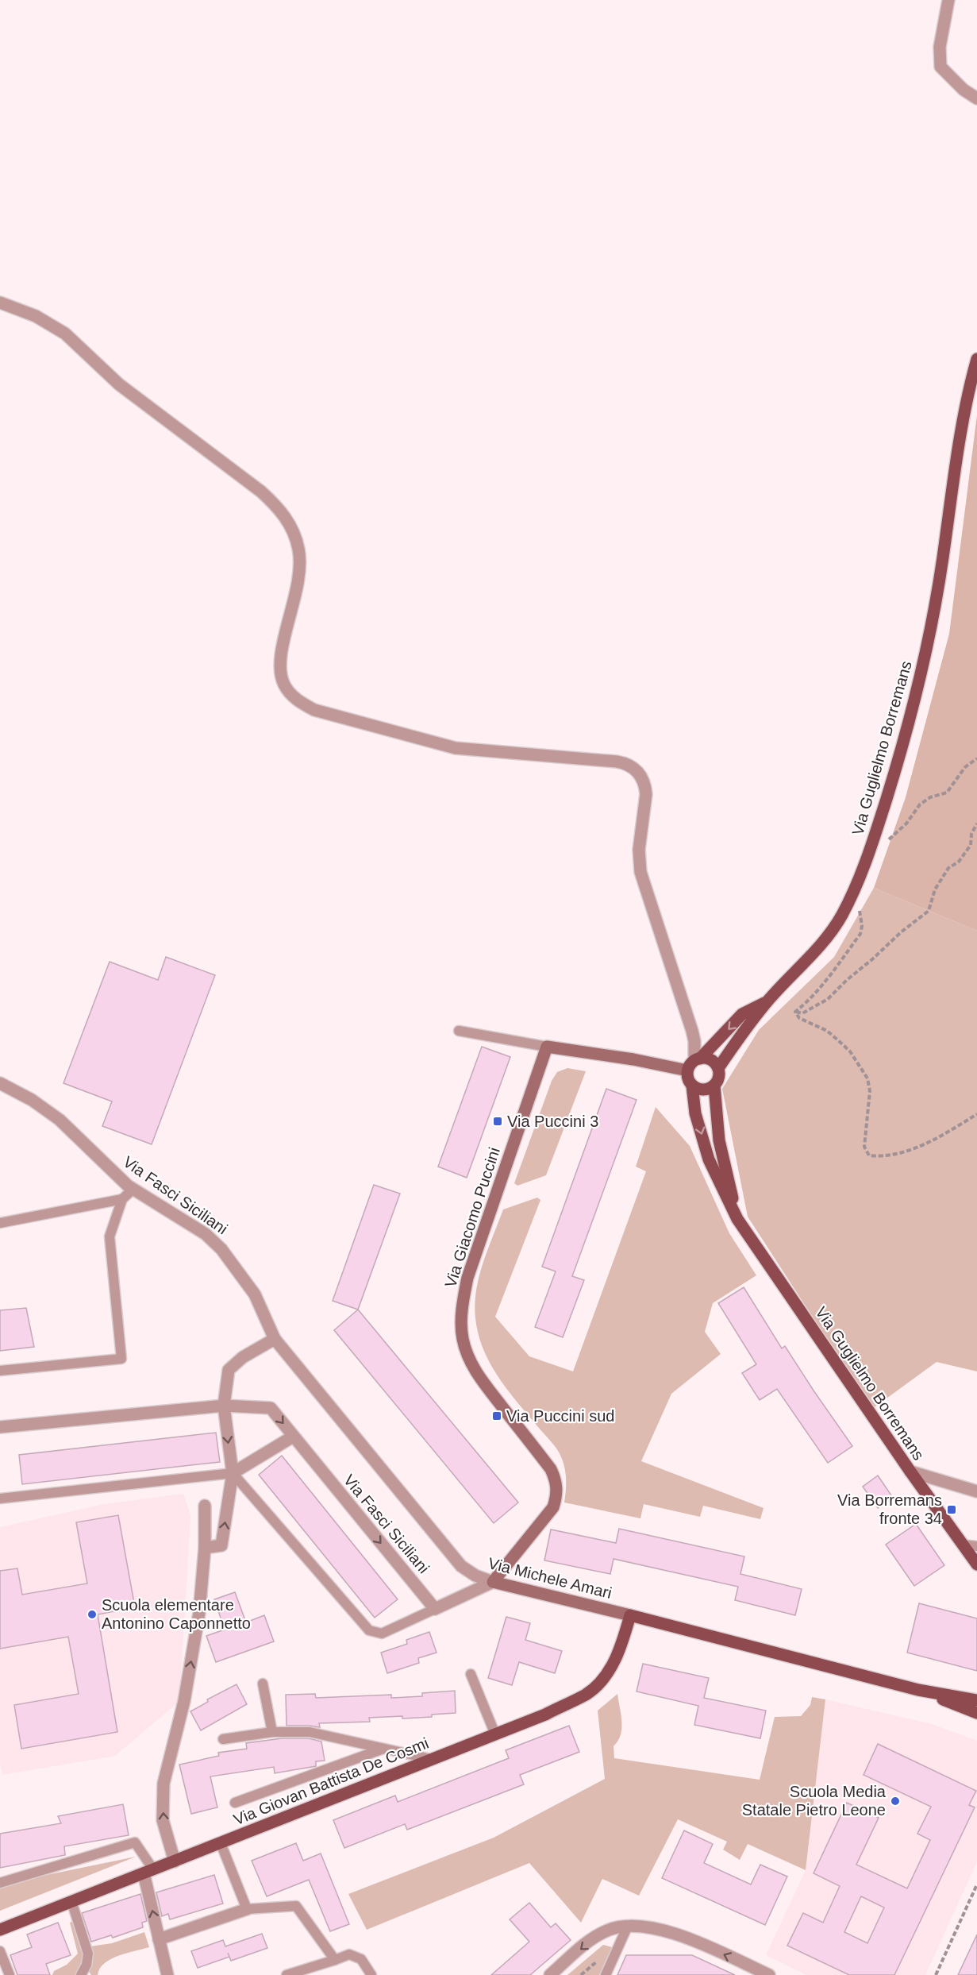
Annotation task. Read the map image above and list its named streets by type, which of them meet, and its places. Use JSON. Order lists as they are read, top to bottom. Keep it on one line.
{"streets":{"main road":["Via Guglielmo Borremans","Via Giacomo Puccini","Via Michele Amari","Via Giovan Battista De Cosmi"],"street":["Via Fasci Siciliani"]},"crossings":[["Via Fasci Siciliani","Via Michele Amari"],["Via Giacomo Puccini","Via Michele Amari"],["Via Michele Amari","Via Giovan Battista De Cosmi"]],"places":{"transit":["Via Puccini 3","Via Puccini sud","Via Borremans fronte 34"],"other":["Scuola elementare Antonino Caponnetto","Scuola Media Statale Pietro Leone"]}}
